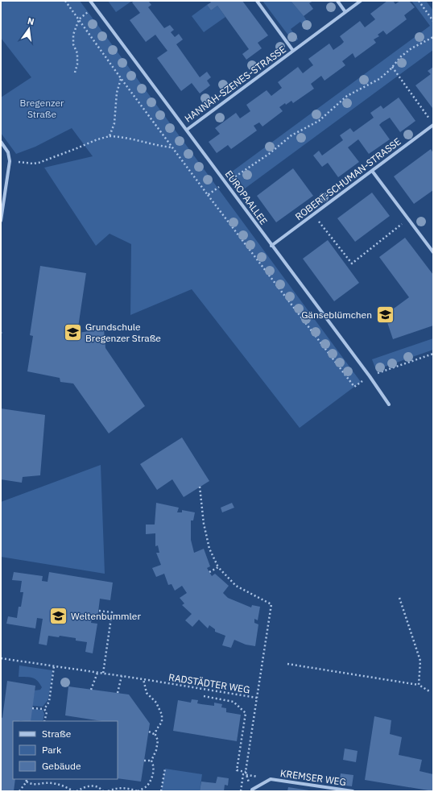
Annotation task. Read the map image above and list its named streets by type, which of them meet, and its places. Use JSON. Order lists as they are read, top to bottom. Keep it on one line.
{"streets":{"street":["HANNAH-SZENES-STRASSE","ROBERT-SCHUMAN-STRASSE","EUROPAALLEE","KREMSER WEG"],"path":["RADSTÄDTER WEG"]},"crossings":[["HANNAH-SZENES-STRASSE","EUROPAALLEE"],["ROBERT-SCHUMAN-STRASSE","EUROPAALLEE"],["RADSTÄDTER WEG","KREMSER WEG"]],"parks":["Bregenzer Straße"],"places":{"school or university":["Gänseblümchen","Grundschule Bregenzer Straße","Weltenbummler"]},"legend":["Straße","Park","Gebäude"],"north":"top"}
